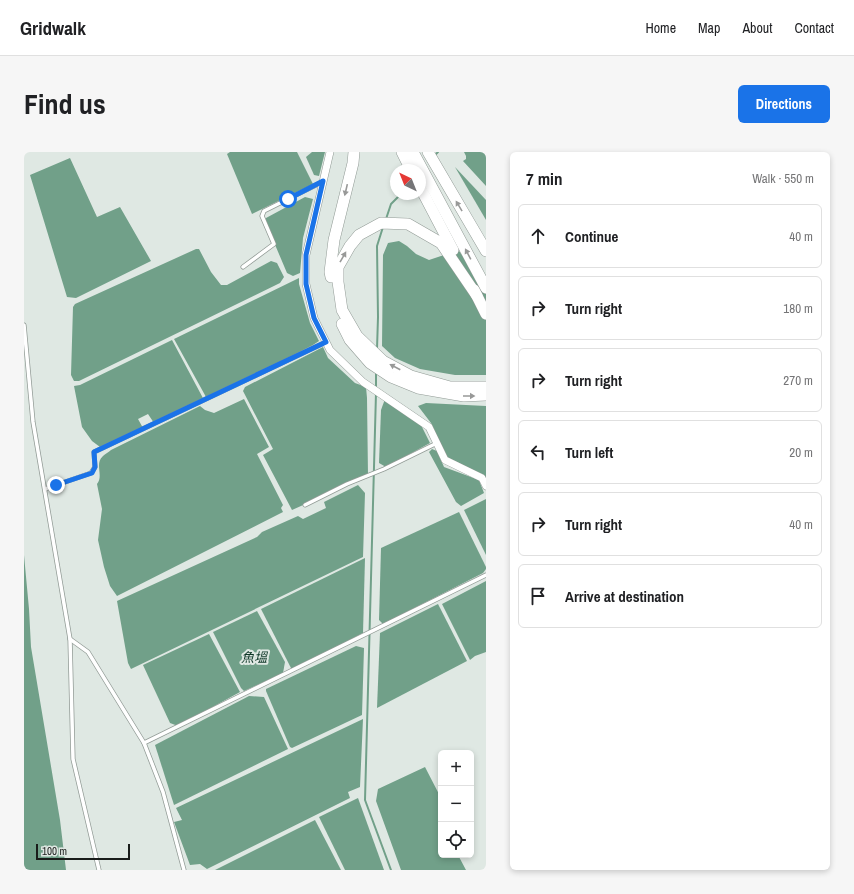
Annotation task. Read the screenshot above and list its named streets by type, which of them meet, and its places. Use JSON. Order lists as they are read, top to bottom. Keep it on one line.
{"water":["魚塭"],"scale_bar":"100 m","north":"top left","page":{"header":"Gridwalk","nav":["Home","Map","About","Contact"],"title":"Find us","buttons":"Directions","heading":["7 min","Walk · 550 m"],"list":[["Continue","40 m"],["Turn right","180 m"],["Turn right","270 m"],["Turn left","20 m"],["Turn right","40 m"],"Arrive at destination"],"map_buttons":["+","−"],"scale":"100 m"}}
